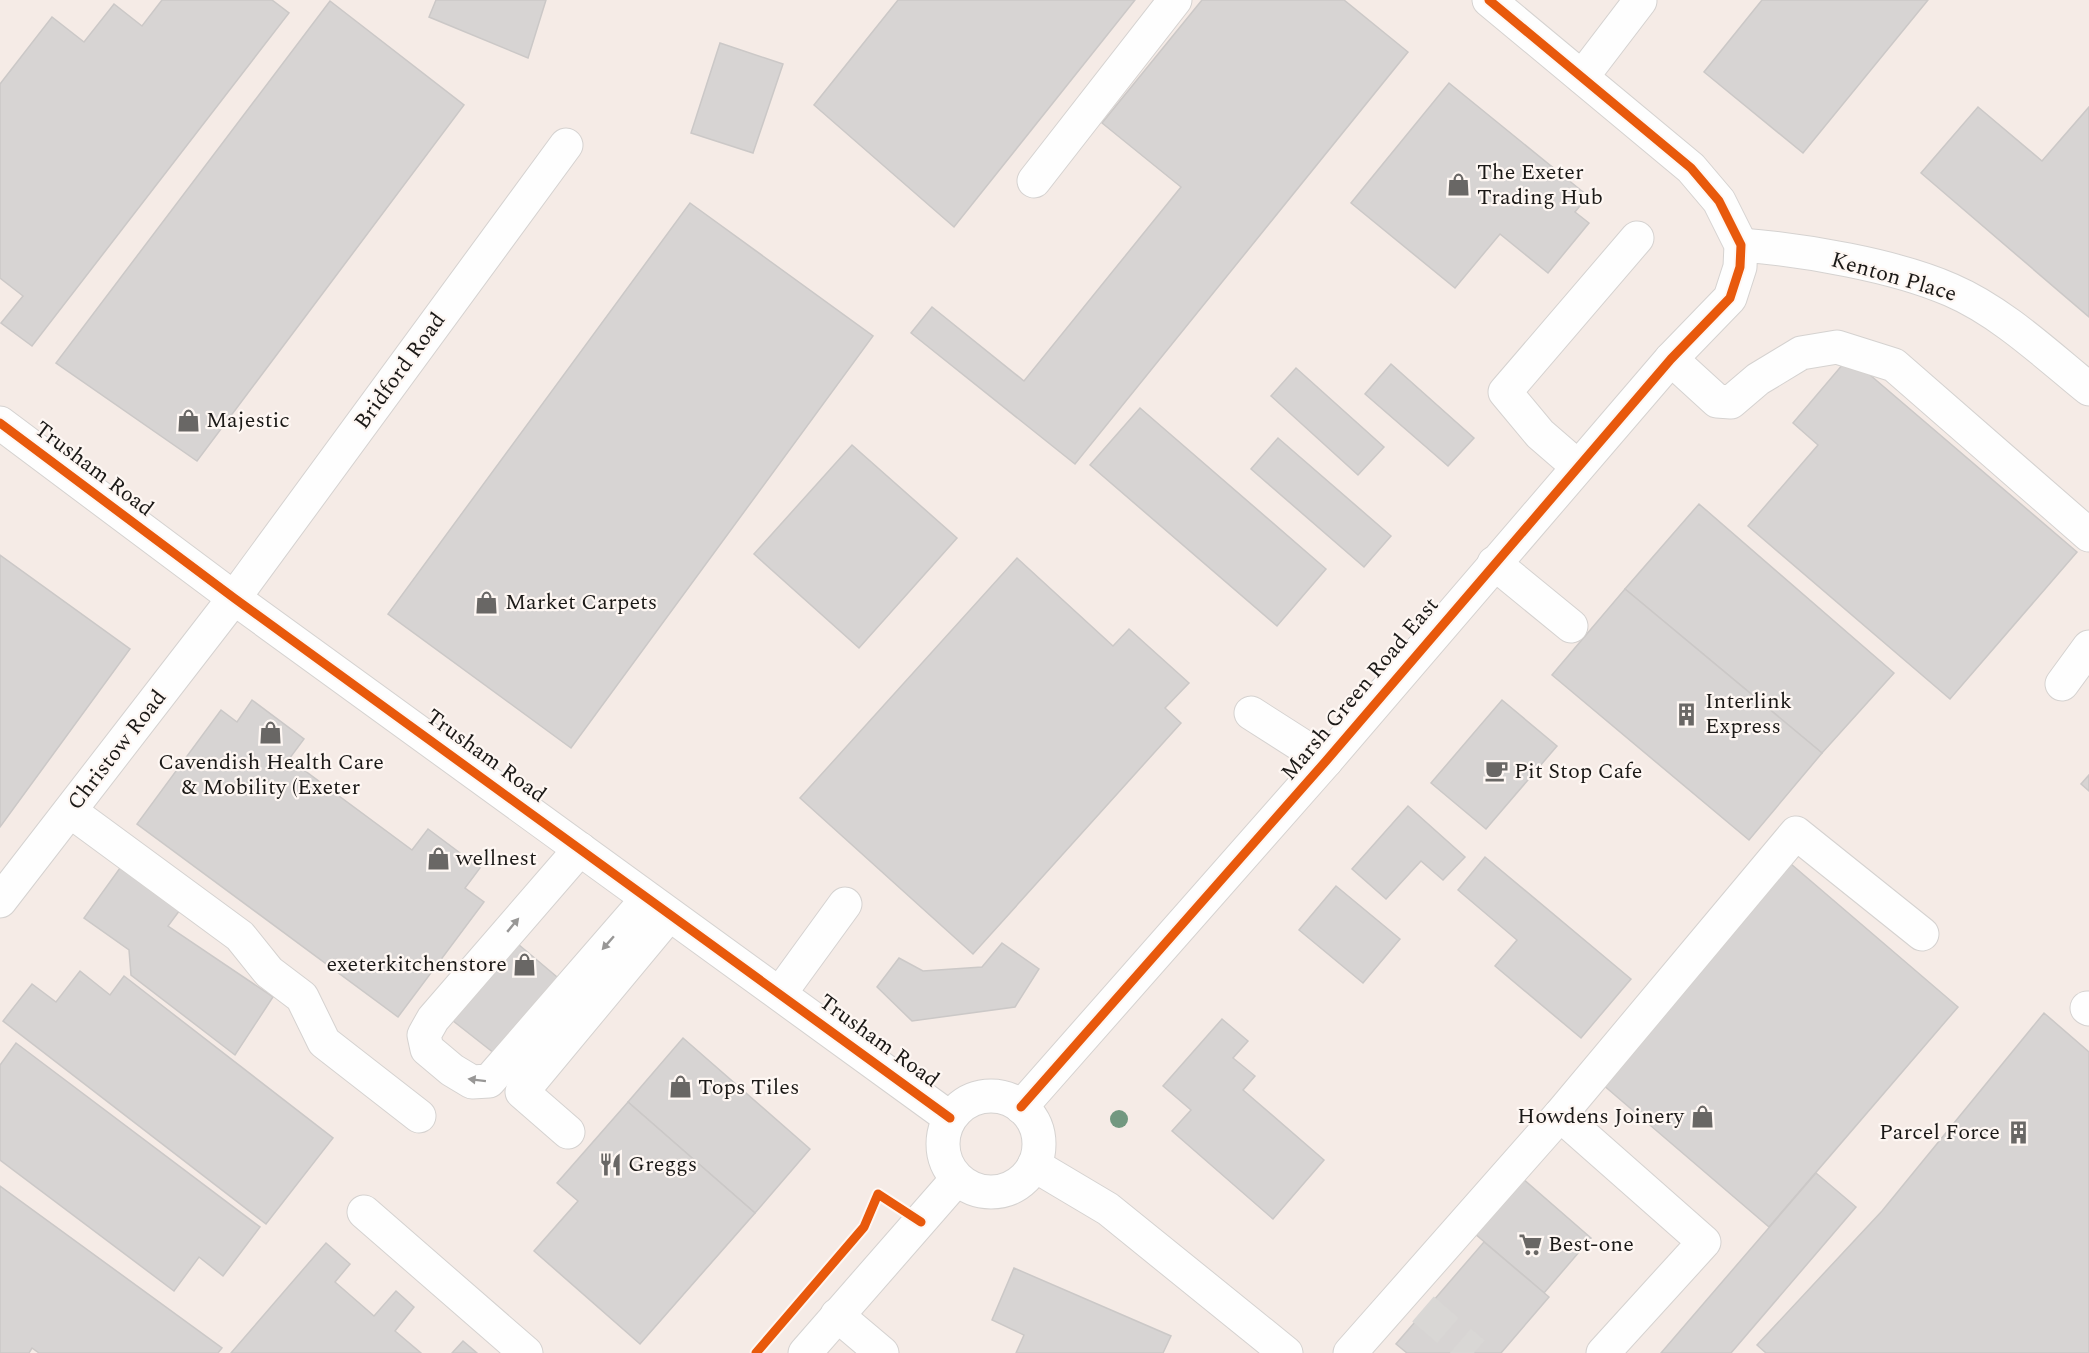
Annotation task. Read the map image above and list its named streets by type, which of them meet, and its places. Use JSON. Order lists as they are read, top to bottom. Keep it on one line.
{"streets":{"street":["Kenton Place","Bridford Road","Trusham Road","Marsh Green Road East","Christow Road"]},"crossings":[["Kenton Place","Marsh Green Road East"],["Bridford Road","Trusham Road"],["Bridford Road","Christow Road"],["Trusham Road","Marsh Green Road East"],["Trusham Road","Christow Road"]],"places":{"shop":["The Exeter Trading Hub","Majestic","Market Carpets","Cavendish Health Care & Mobility (Exeter","wellnest","exeterkitchenstore","Tops Tiles","Howdens Joinery"],"building":["Interlink Express","Parcel Force"],"cafe":["Pit Stop Cafe"],"restaurant":["Greggs"],"supermarket":["Best-one"]}}
